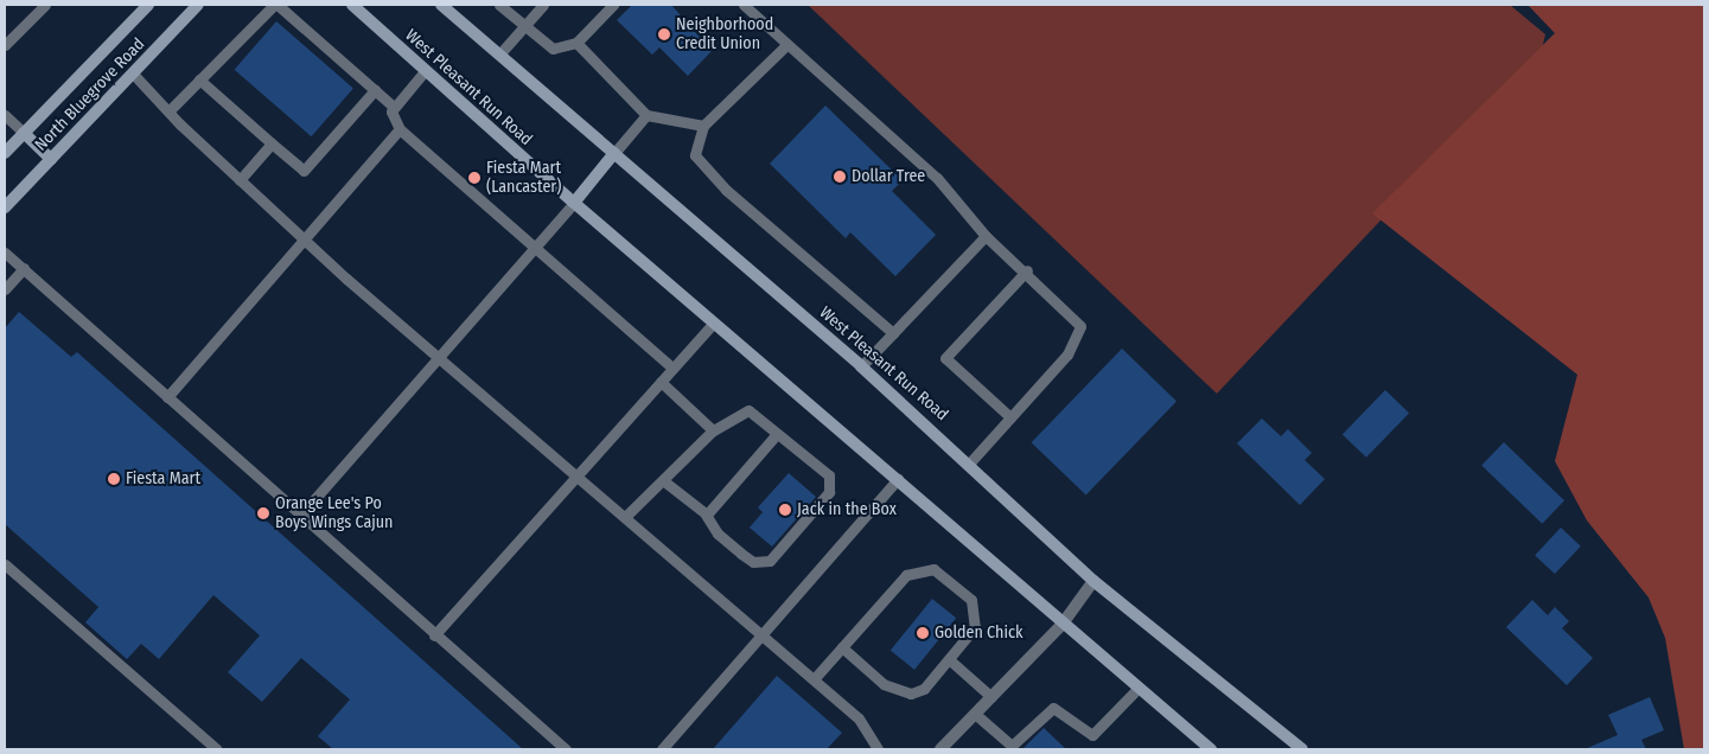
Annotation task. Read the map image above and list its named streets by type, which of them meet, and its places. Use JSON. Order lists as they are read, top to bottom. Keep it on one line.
{"streets":{"main road":["West Pleasant Run Road","North Bluegrove Road"]},"places":["Neighborhood Credit Union","Dollar Tree","Fiesta Mart (Lancaster)","Fiesta Mart","Jack in the Box","Orange Lee's Po Boys Wings Cajun","Golden Chick"]}
